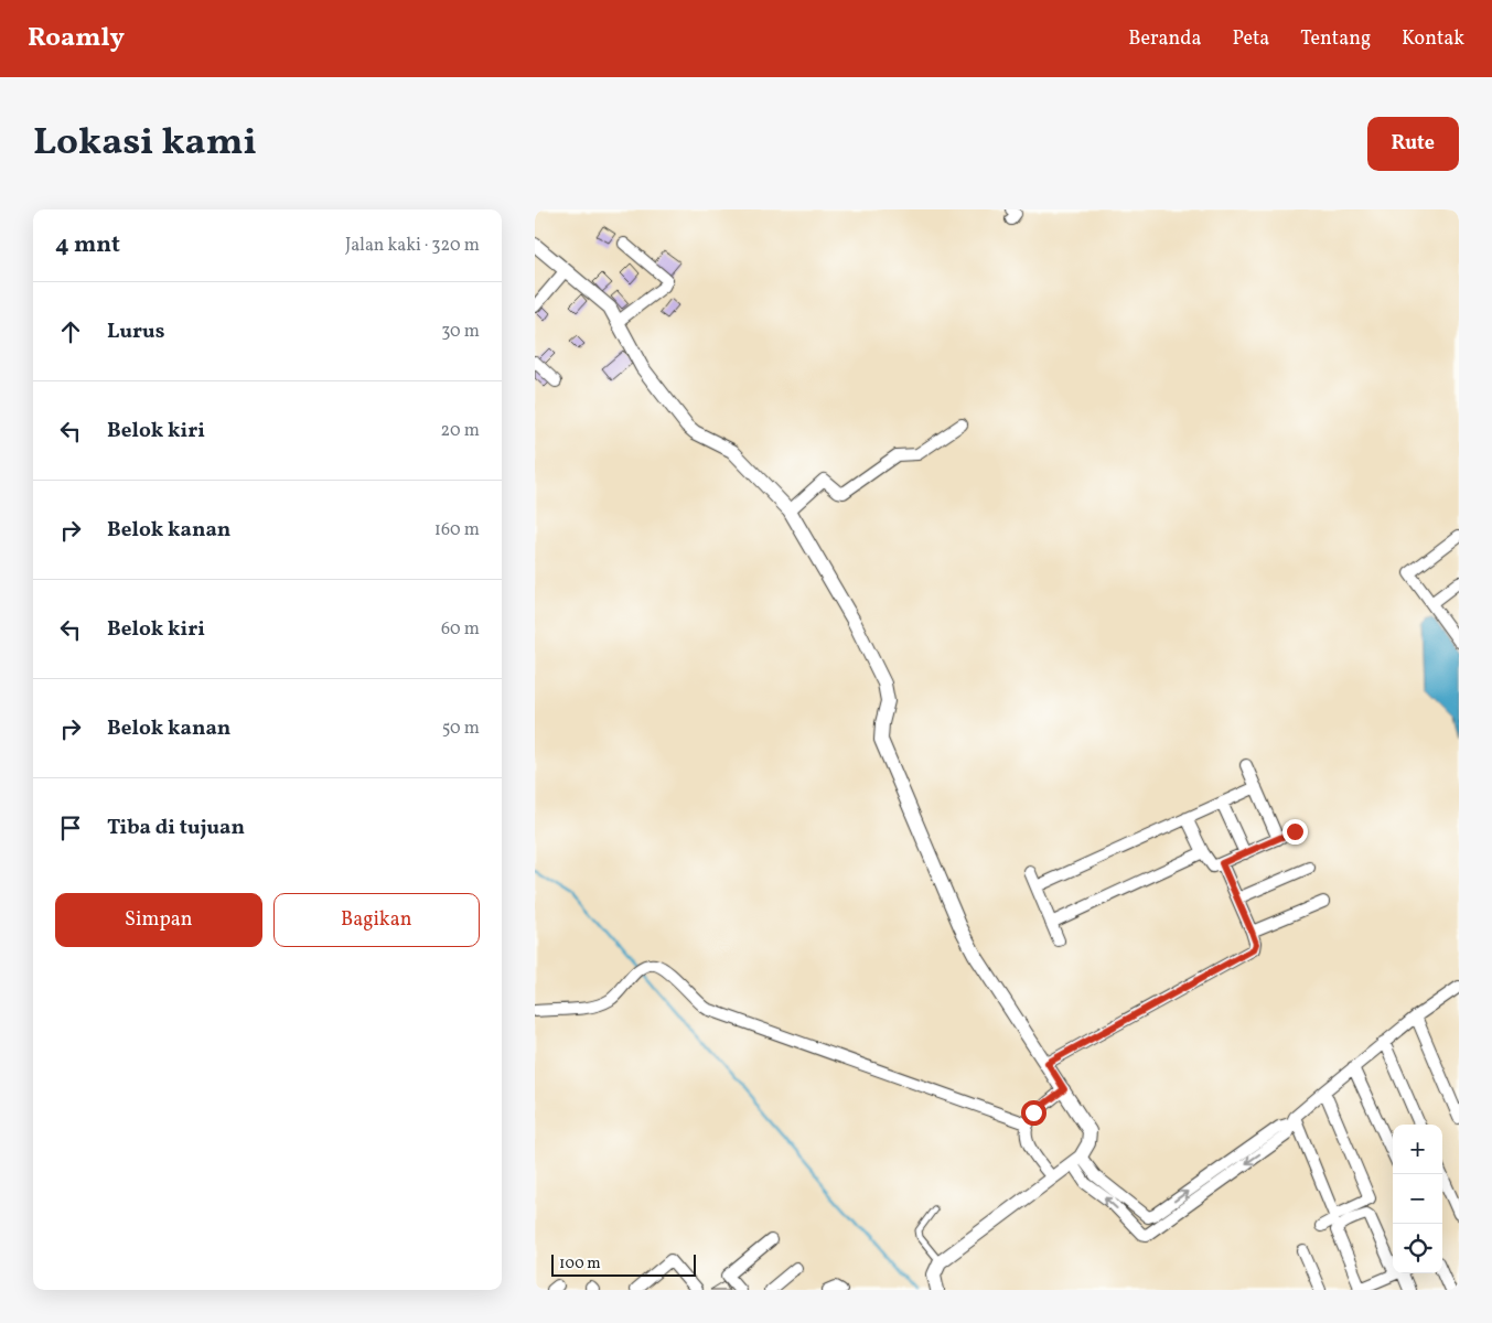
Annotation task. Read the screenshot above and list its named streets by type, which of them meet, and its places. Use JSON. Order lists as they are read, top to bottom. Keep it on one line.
{"scale_bar":"100 m","page":{"header":"Roamly","nav":["Beranda","Peta","Tentang","Kontak"],"title":"Lokasi kami","buttons":["Rute",["Simpan","Bagikan"]],"heading":["4 mnt","Jalan kaki · 320 m"],"list":[["Lurus","30 m"],["Belok kiri","20 m"],["Belok kanan","160 m"],["Belok kiri","60 m"],["Belok kanan","50 m"],"Tiba di tujuan"],"map_buttons":["+","−"],"scale":"100 m"}}
